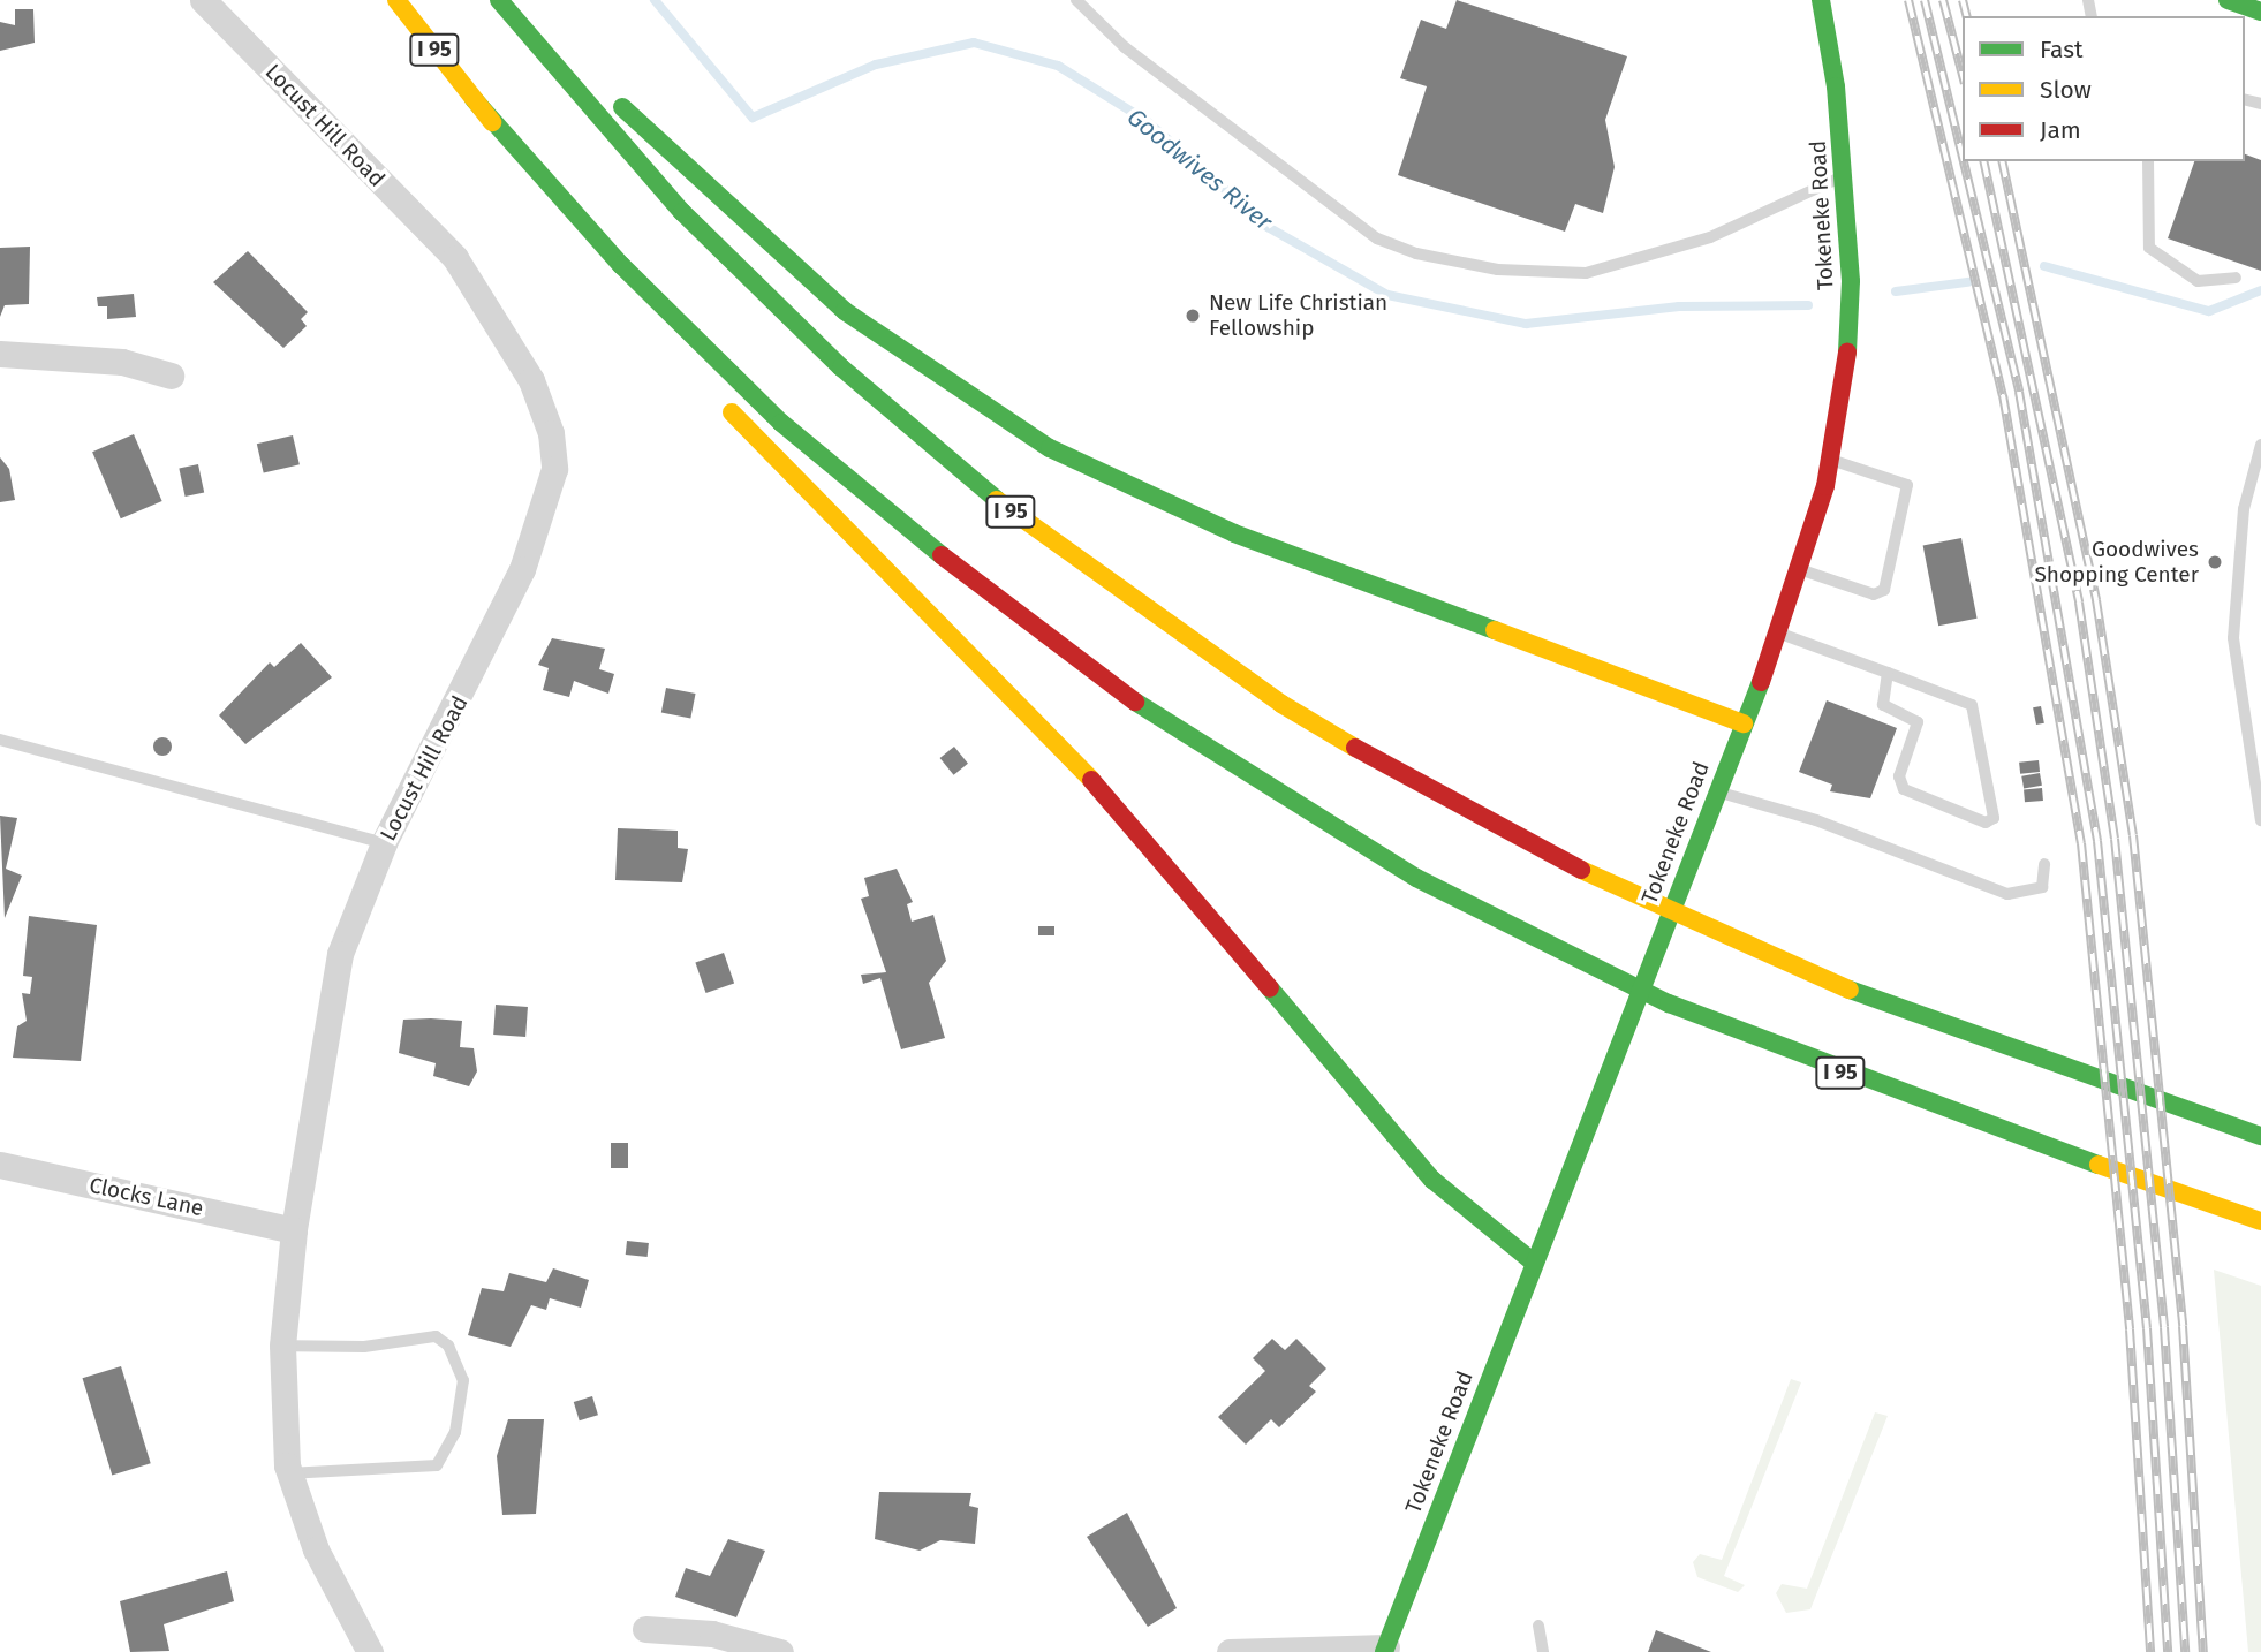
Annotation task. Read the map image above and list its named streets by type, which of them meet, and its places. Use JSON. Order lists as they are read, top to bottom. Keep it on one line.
{"streets":{"main road":["I 95","Tokeneke Road"],"street":["Locust Hill Road","Clocks Lane"]},"crossings":[["Locust Hill Road","Clocks Lane"]],"water":["Goodwives River"],"places":["New Life Christian Fellowship","Goodwives Shopping Center"],"legend":["Fast","Slow","Jam"]}
